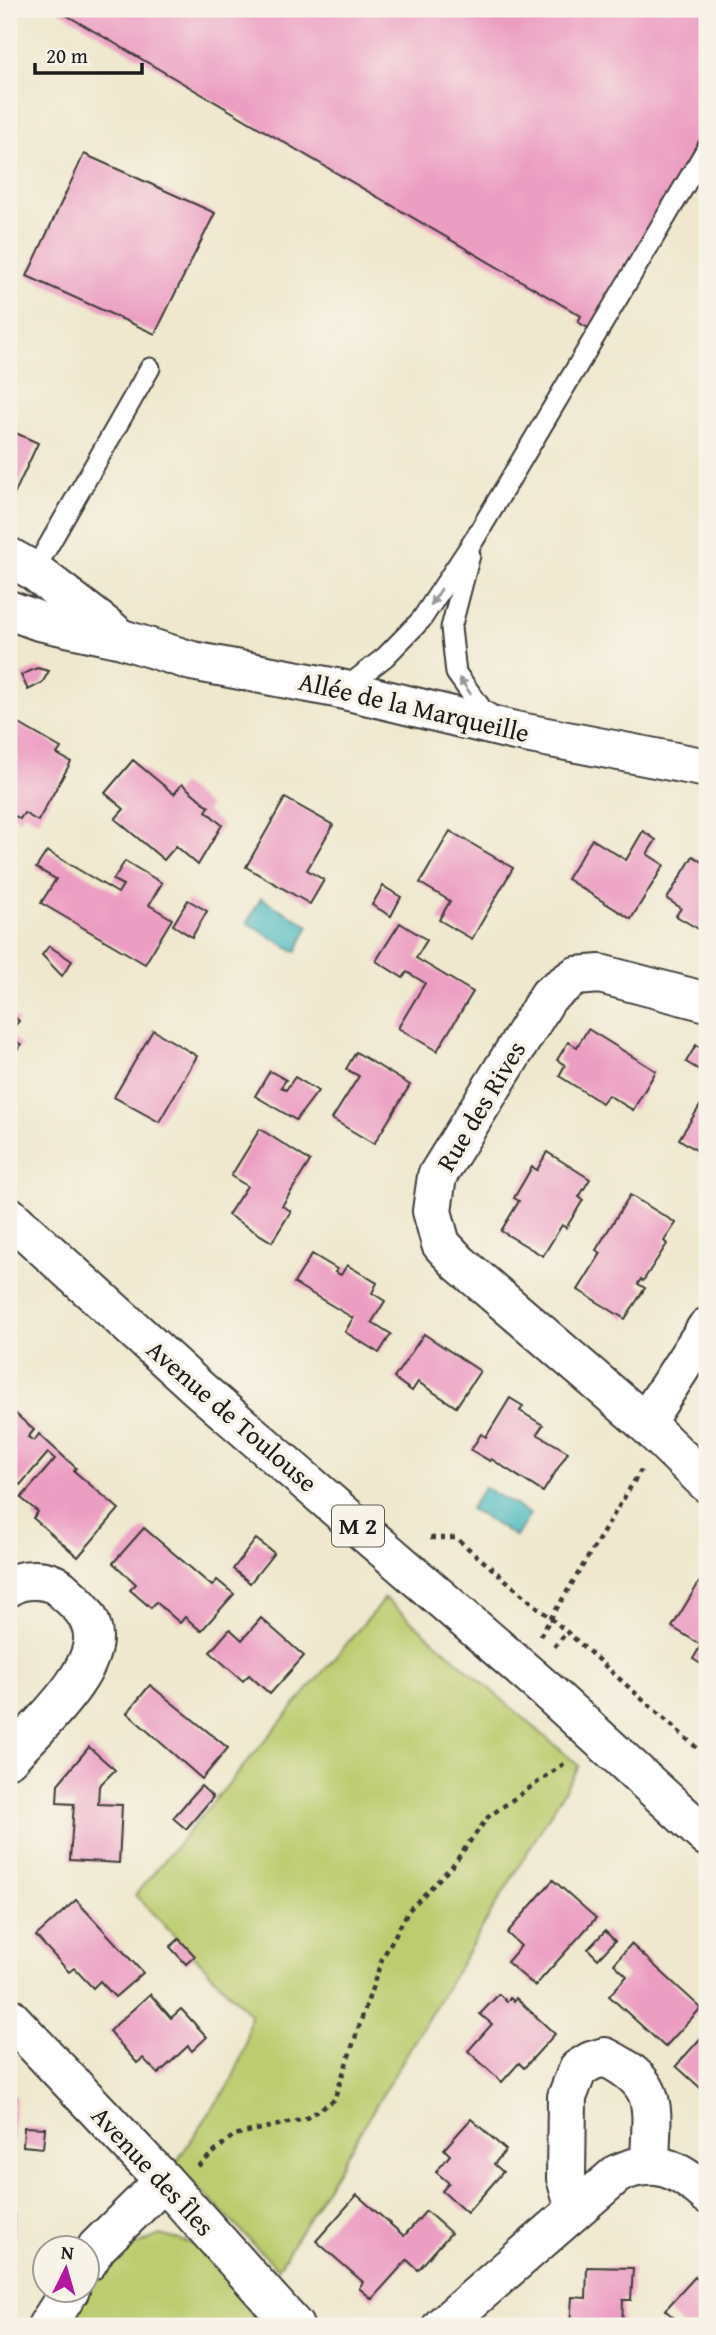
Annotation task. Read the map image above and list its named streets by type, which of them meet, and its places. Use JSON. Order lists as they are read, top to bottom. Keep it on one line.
{"streets":{"street":["Allée de la Marqueille","Rue des Rives","Avenue de Toulouse","M 2","Avenue des Îles"]},"scale_bar":"20 m","north":"top"}
